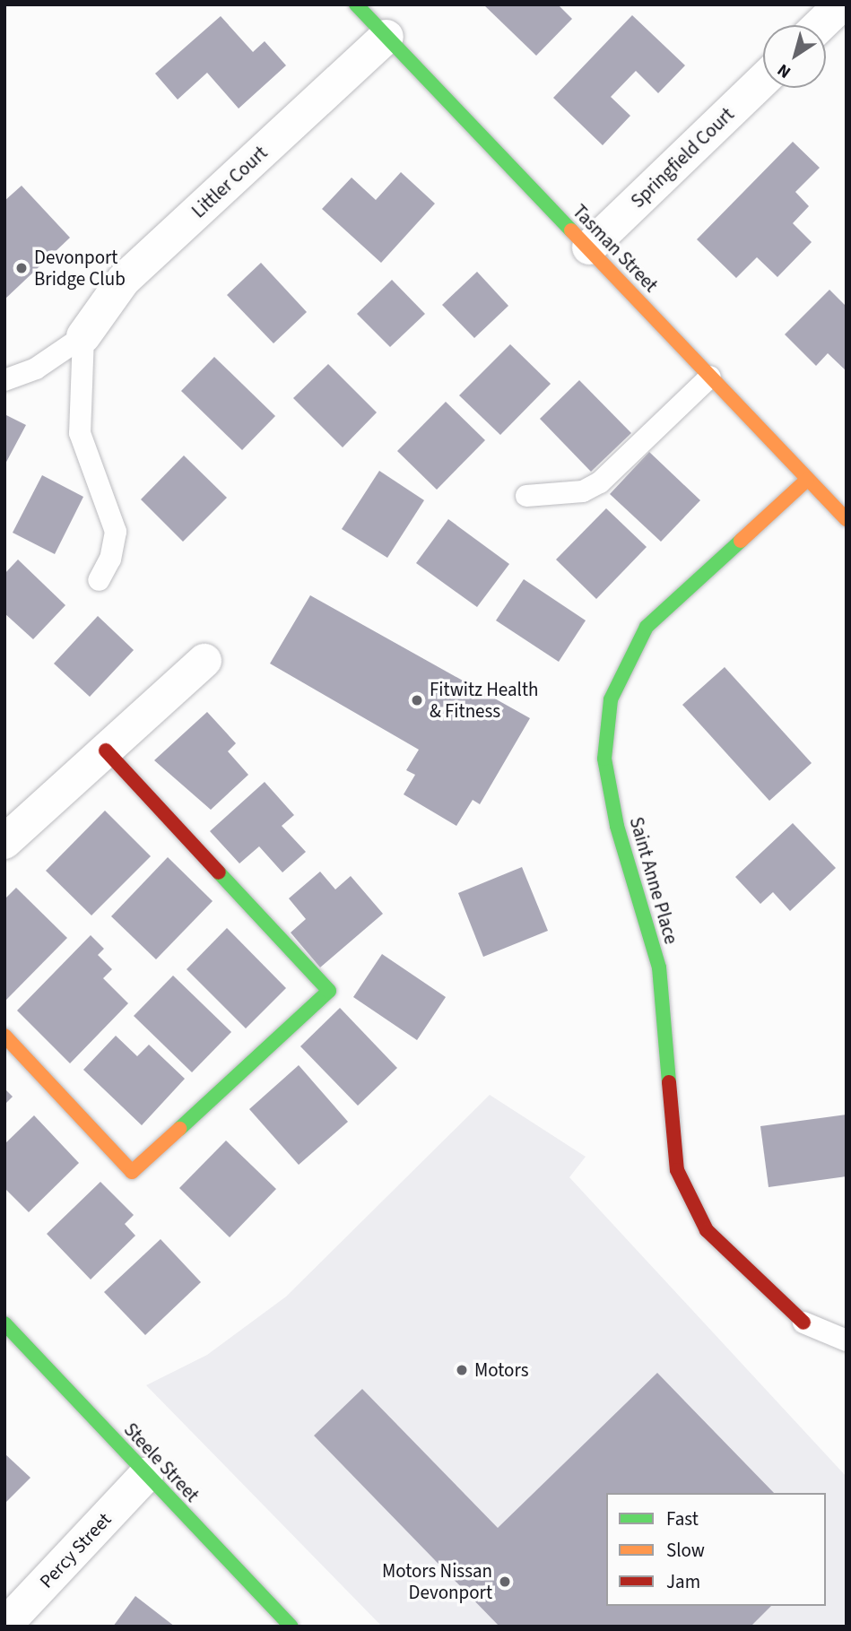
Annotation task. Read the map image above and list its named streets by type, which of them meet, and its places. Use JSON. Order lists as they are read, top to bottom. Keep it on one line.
{"streets":{"street":["Springfield Court","Littler Court","Tasman Street","Saint Anne Place","Steele Street","Percy Street"]},"crossings":[["Springfield Court","Tasman Street"],["Littler Court","Tasman Street"],["Tasman Street","Saint Anne Place"],["Steele Street","Percy Street"]],"places":["Devonport Bridge Club","Fitwitz Health & Fitness","Motors","Motors Nissan Devonport"],"legend":["Fast","Slow","Jam"],"north":"bottom left"}
